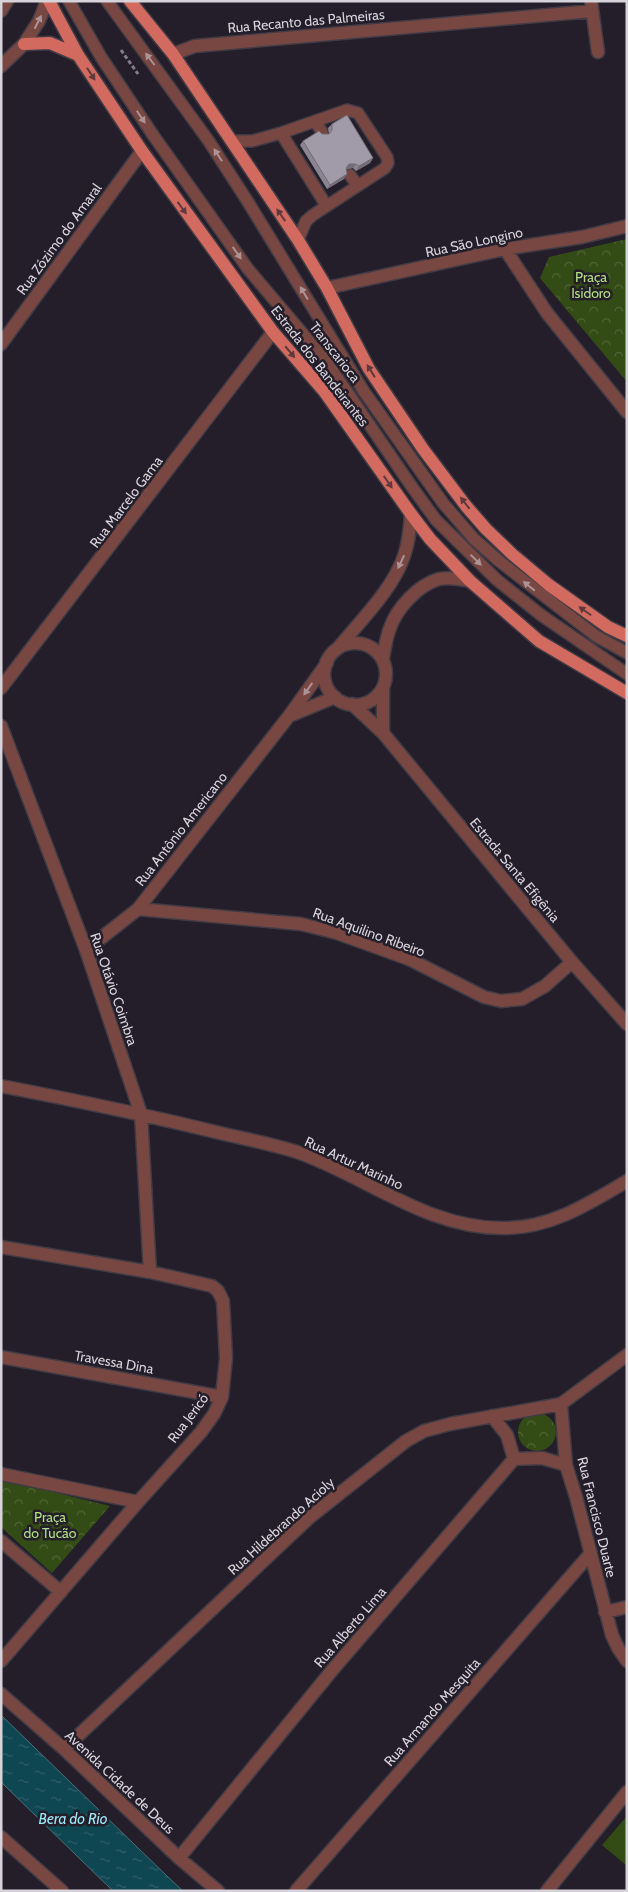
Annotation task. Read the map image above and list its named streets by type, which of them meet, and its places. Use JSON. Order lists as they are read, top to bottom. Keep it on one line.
{"streets":{"main road":["Estrada dos Bandeirantes"],"street":["Rua Recanto das Palmeiras","Rua Zózimo do Amaral","Rua São Longino","Rua Marcelo Gama","Rua Antônio Americano","Estrada Santa Efigênia","Rua Aquilino Ribeiro","Rua Otávio Coimbra","Rua Artur Marinho","Travessa Dina","Rua Jericó","Rua Francisco Duarte","Rua Hildebrando Acioly","Rua Alberto Lima","Rua Armando Mesquita","Avenida Cidade de Deus"],"lane":["Transcarioca"]},"crossings":[["Rua Zózimo do Amaral","Estrada dos Bandeirantes"],["Estrada dos Bandeirantes","Rua Marcelo Gama"],["Rua Antônio Americano","Estrada Santa Efigênia"],["Rua Antônio Americano","Rua Aquilino Ribeiro"],["Rua Antônio Americano","Rua Otávio Coimbra"],["Estrada Santa Efigênia","Rua Aquilino Ribeiro"],["Rua Otávio Coimbra","Rua Artur Marinho"],["Rua Otávio Coimbra","Rua Jericó"],["Travessa Dina","Rua Jericó"],["Rua Francisco Duarte","Rua Hildebrando Acioly"],["Rua Francisco Duarte","Rua Armando Mesquita"],["Rua Hildebrando Acioly","Avenida Cidade de Deus"],["Rua Alberto Lima","Avenida Cidade de Deus"]],"water":["Bera do Rio"],"parks":["Praça Isidoro","Praça do Tucão"]}
